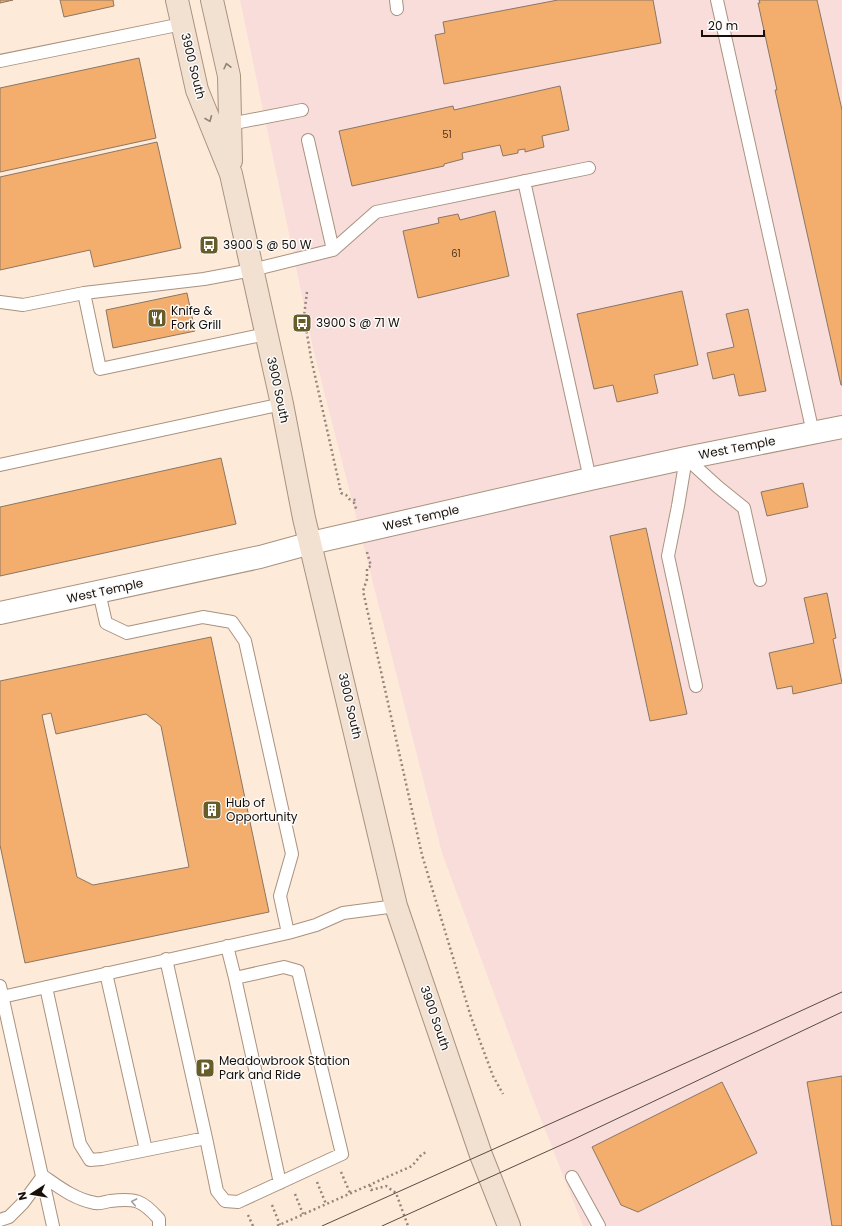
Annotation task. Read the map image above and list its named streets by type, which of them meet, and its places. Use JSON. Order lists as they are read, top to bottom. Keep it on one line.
{"streets":{"main road":["3900 South"],"street":["West Temple"]},"crossings":[["3900 South","West Temple"]],"places":{"bus stop":["3900 S @ 50 W","3900 S @ 71 W"],"restaurant":["Knife & Fork Grill"],"building":["Hub of Opportunity"],"parking":["Meadowbrook Station Park and Ride"]},"house_numbers":["51","61"],"scale_bar":"20 m","north":"left"}
